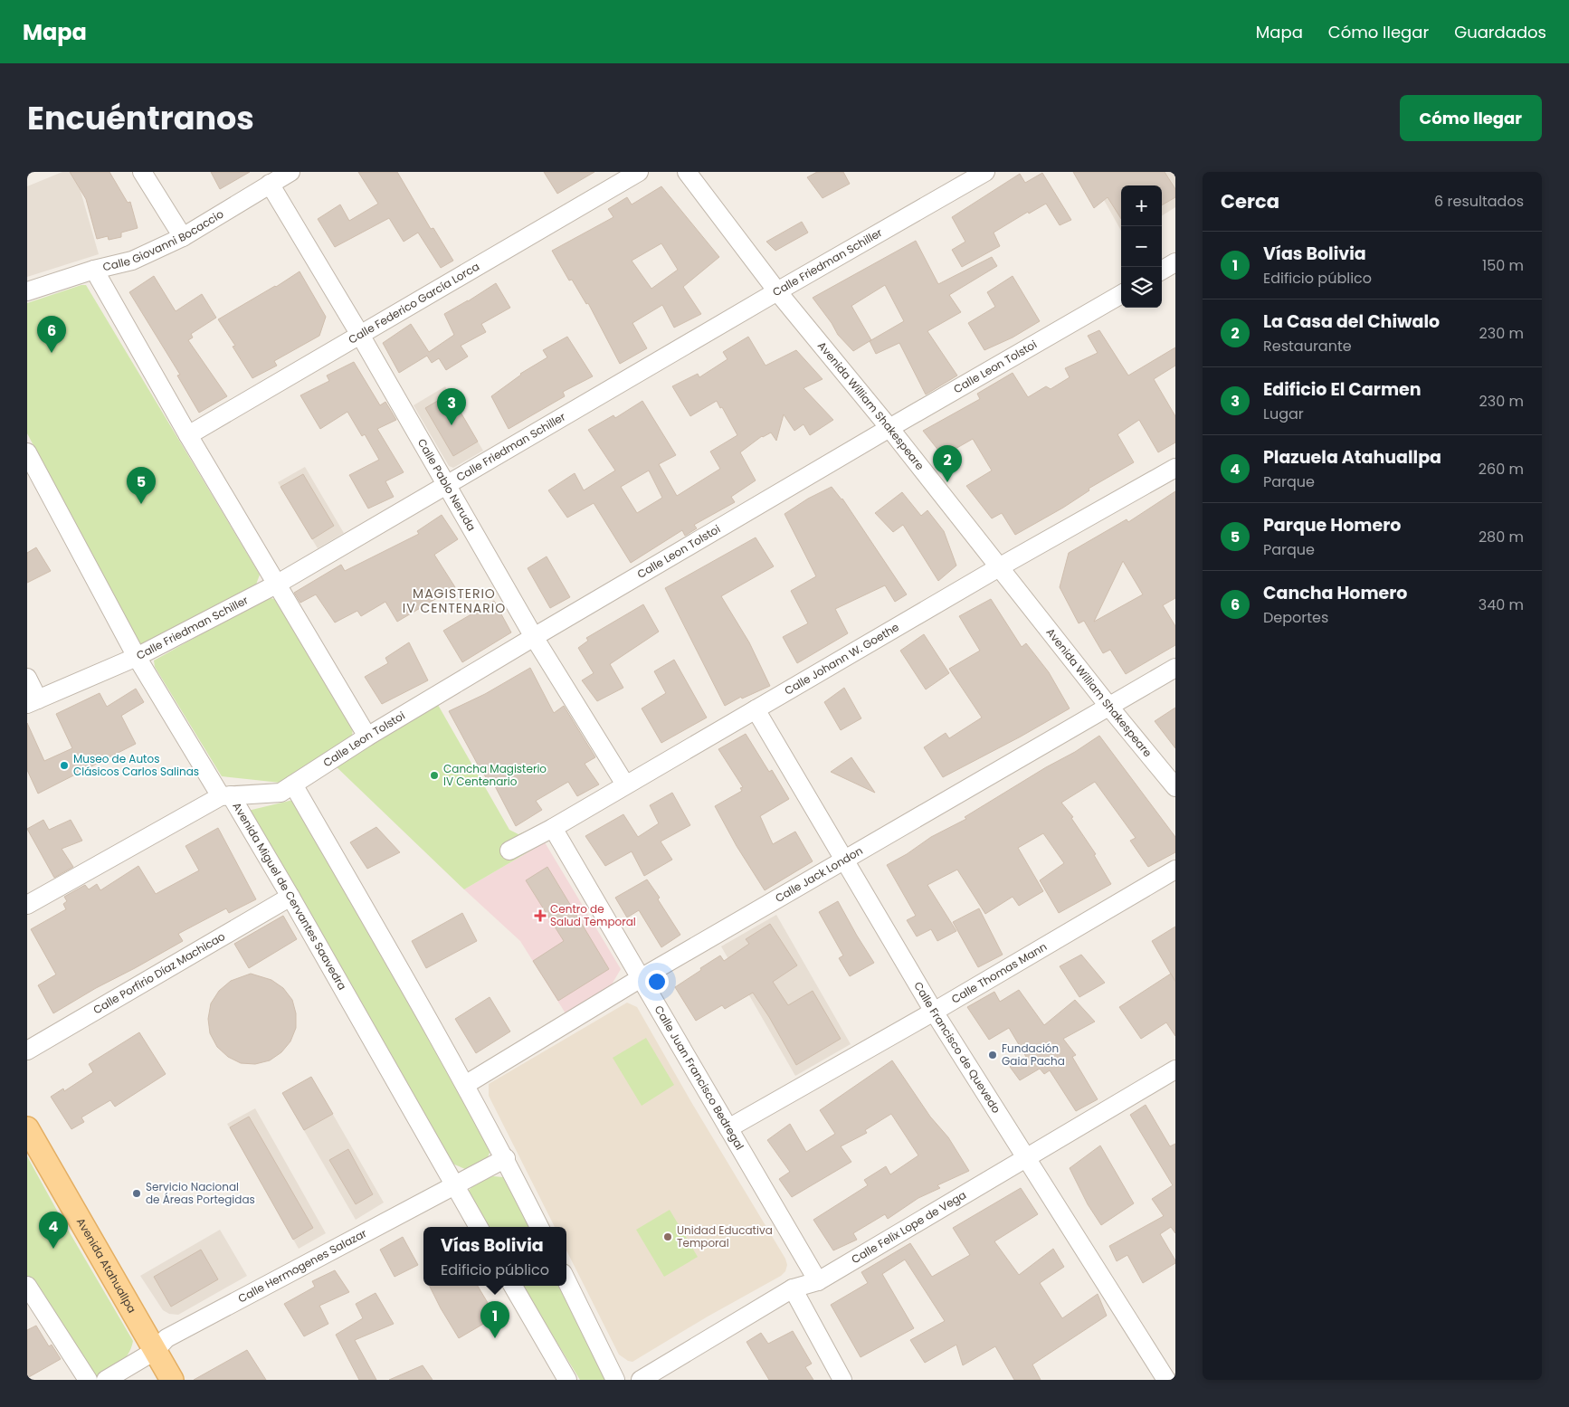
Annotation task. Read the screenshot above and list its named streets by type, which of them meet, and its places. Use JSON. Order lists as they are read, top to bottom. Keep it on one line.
{"streets":{"main road":["Avenida Atahuallpa"],"street":["Calle Giovanni Bocaccio","Calle Friedman Schiller","Calle Federico García Lorca","Calle Leon Tolstoi","Avenida William Shakespeare","Calle Pablo Neruda","Calle Johann W. Goethe","Calle Jack London","Avenida Miguel de Cervantes Saavedra","Calle Thomas Mann","Calle Porfirio Díaz Machicao","Calle Francisco de Quevedo","Calle Juan Francisco Bedregal","Calle Felix Lope de Vega","Calle Hermogenes Salazar"]},"crossings":[["Calle Giovanni Bocaccio","Calle Pablo Neruda"],["Calle Friedman Schiller","Avenida William Shakespeare"],["Calle Friedman Schiller","Calle Pablo Neruda"],["Calle Friedman Schiller","Avenida Miguel de Cervantes Saavedra"],["Calle Federico García Lorca","Calle Pablo Neruda"],["Calle Leon Tolstoi","Avenida William Shakespeare"],["Calle Leon Tolstoi","Calle Pablo Neruda"],["Calle Leon Tolstoi","Avenida Miguel de Cervantes Saavedra"],["Avenida William Shakespeare","Calle Johann W. Goethe"],["Avenida William Shakespeare","Calle Jack London"],["Calle Pablo Neruda","Calle Johann W. Goethe"],["Calle Johann W. Goethe","Calle Francisco de Quevedo"],["Calle Johann W. Goethe","Calle Juan Francisco Bedregal"],["Calle Jack London","Calle Francisco de Quevedo"],["Calle Jack London","Calle Juan Francisco Bedregal"],["Avenida Miguel de Cervantes Saavedra","Calle Porfirio Díaz Machicao"],["Avenida Miguel de Cervantes Saavedra","Calle Hermogenes Salazar"],["Calle Thomas Mann","Calle Francisco de Quevedo"],["Calle Thomas Mann","Calle Juan Francisco Bedregal"],["Calle Francisco de Quevedo","Calle Felix Lope de Vega"],["Calle Juan Francisco Bedregal","Calle Felix Lope de Vega"],["Calle Hermogenes Salazar","Avenida Atahuallpa"]],"districts":["MAGISTERIO IV CENTENARIO"],"places":{"other":["Museo de Autos Clásicos Carlos Salinas","Cancha Magisterio IV Centenario","Fundación Gaia Pacha","Servicio Nacional de Áreas Portegidas","Unidad Educativa Temporal"],"health":["Centro de Salud Temporal"]},"page":{"header":"Mapa","nav":["Mapa","Cómo llegar","Guardados"],"title":"Encuéntranos","buttons":"Cómo llegar","heading":["Cerca","6 resultados"],"map_buttons":["+","−"],"list":[{"mark":"1","name":"Vías Bolivia","note":"Edificio público","value":"150 m"},{"mark":"2","name":"La Casa del Chiwalo","note":"Restaurante","value":"230 m"},{"mark":"3","name":"Edificio El Carmen","note":"Lugar","value":"230 m"},{"mark":"4","name":"Plazuela Atahuallpa","note":"Parque","value":"260 m"},{"mark":"5","name":"Parque Homero","note":"Parque","value":"280 m"},{"mark":"6","name":"Cancha Homero","note":"Deportes","value":"340 m"}],"pins":["6","3","2","5","4","1"],"popup":["Vías Bolivia","Edificio público"]}}
